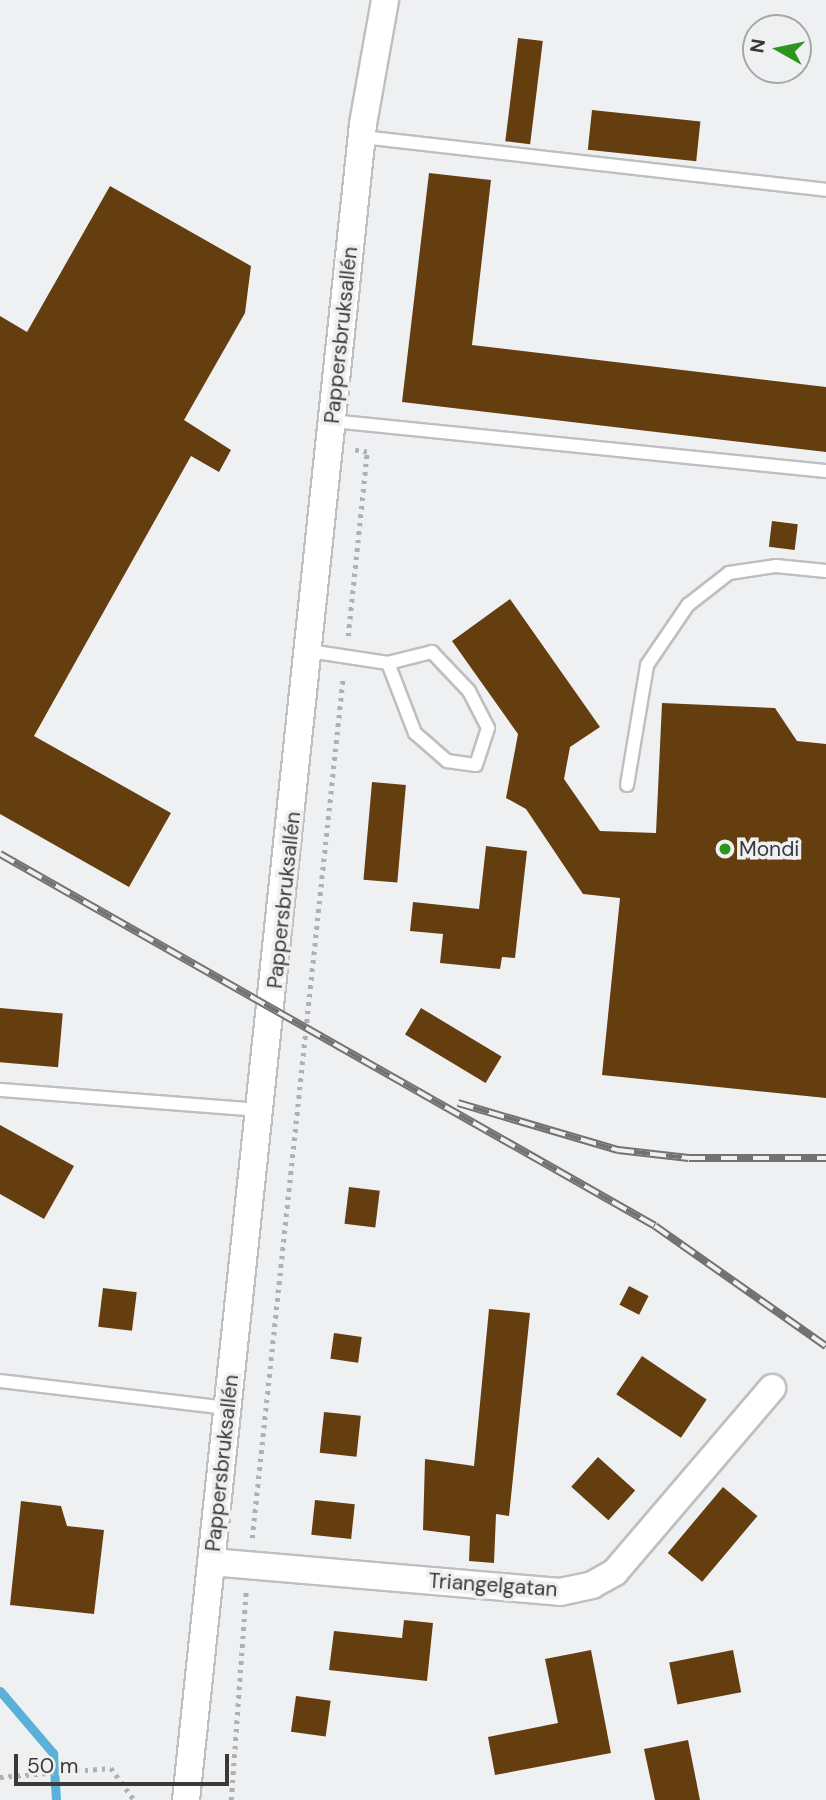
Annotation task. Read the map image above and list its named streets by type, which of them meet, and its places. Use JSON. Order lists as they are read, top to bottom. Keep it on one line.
{"streets":{"street":["Pappersbruksallén","Triangelgatan"]},"crossings":[["Pappersbruksallén","Triangelgatan"]],"places":["Mondi"],"scale_bar":"50 m","north":"left"}
